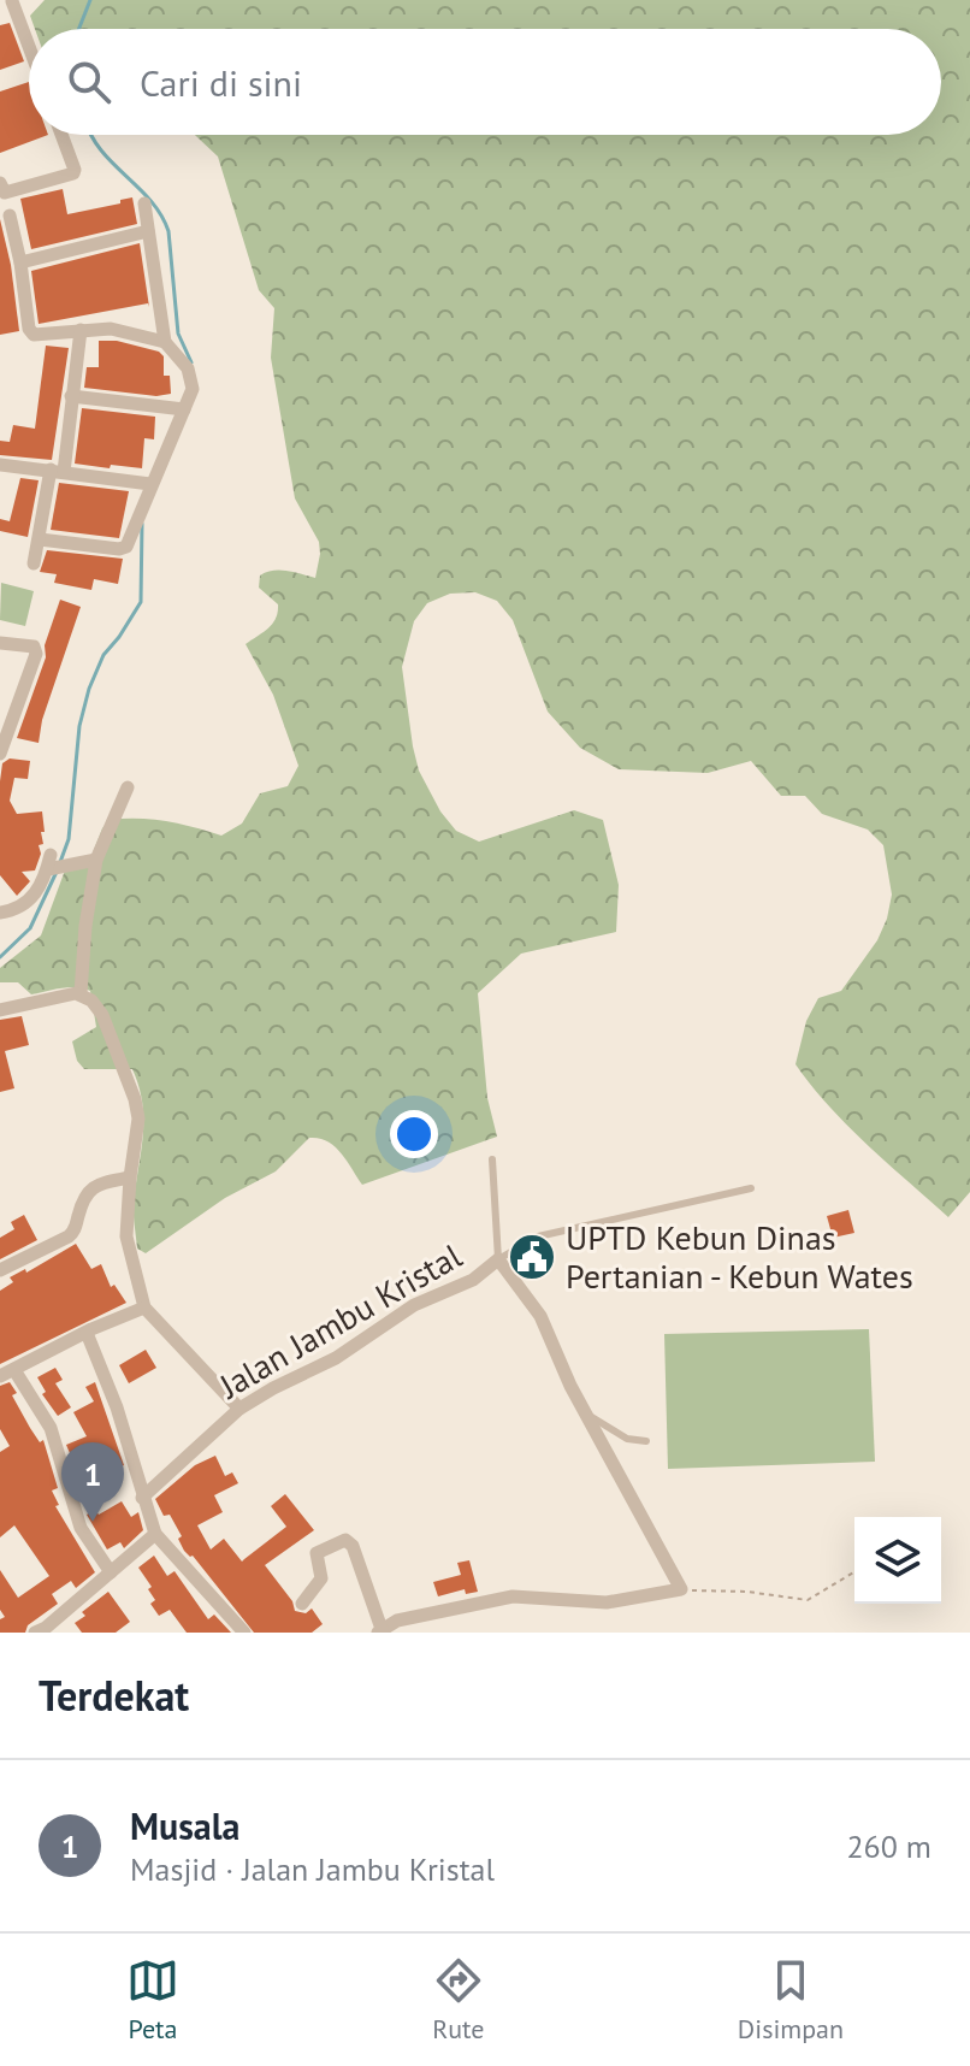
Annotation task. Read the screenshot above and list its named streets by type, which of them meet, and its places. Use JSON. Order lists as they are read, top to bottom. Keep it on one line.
{"streets":{"street":["Jalan Jambu Kristal"]},"places":{"public building":["UPTD Kebun Dinas Pertanian - Kebun Wates"]},"page":{"search":"Cari di sini","pins":"1","heading":"Terdekat","list":[{"mark":"1","name":"Musala","note":"Masjid · Jalan Jambu Kristal","value":"260 m"}],"nav":["Peta","Rute","Disimpan"]}}
